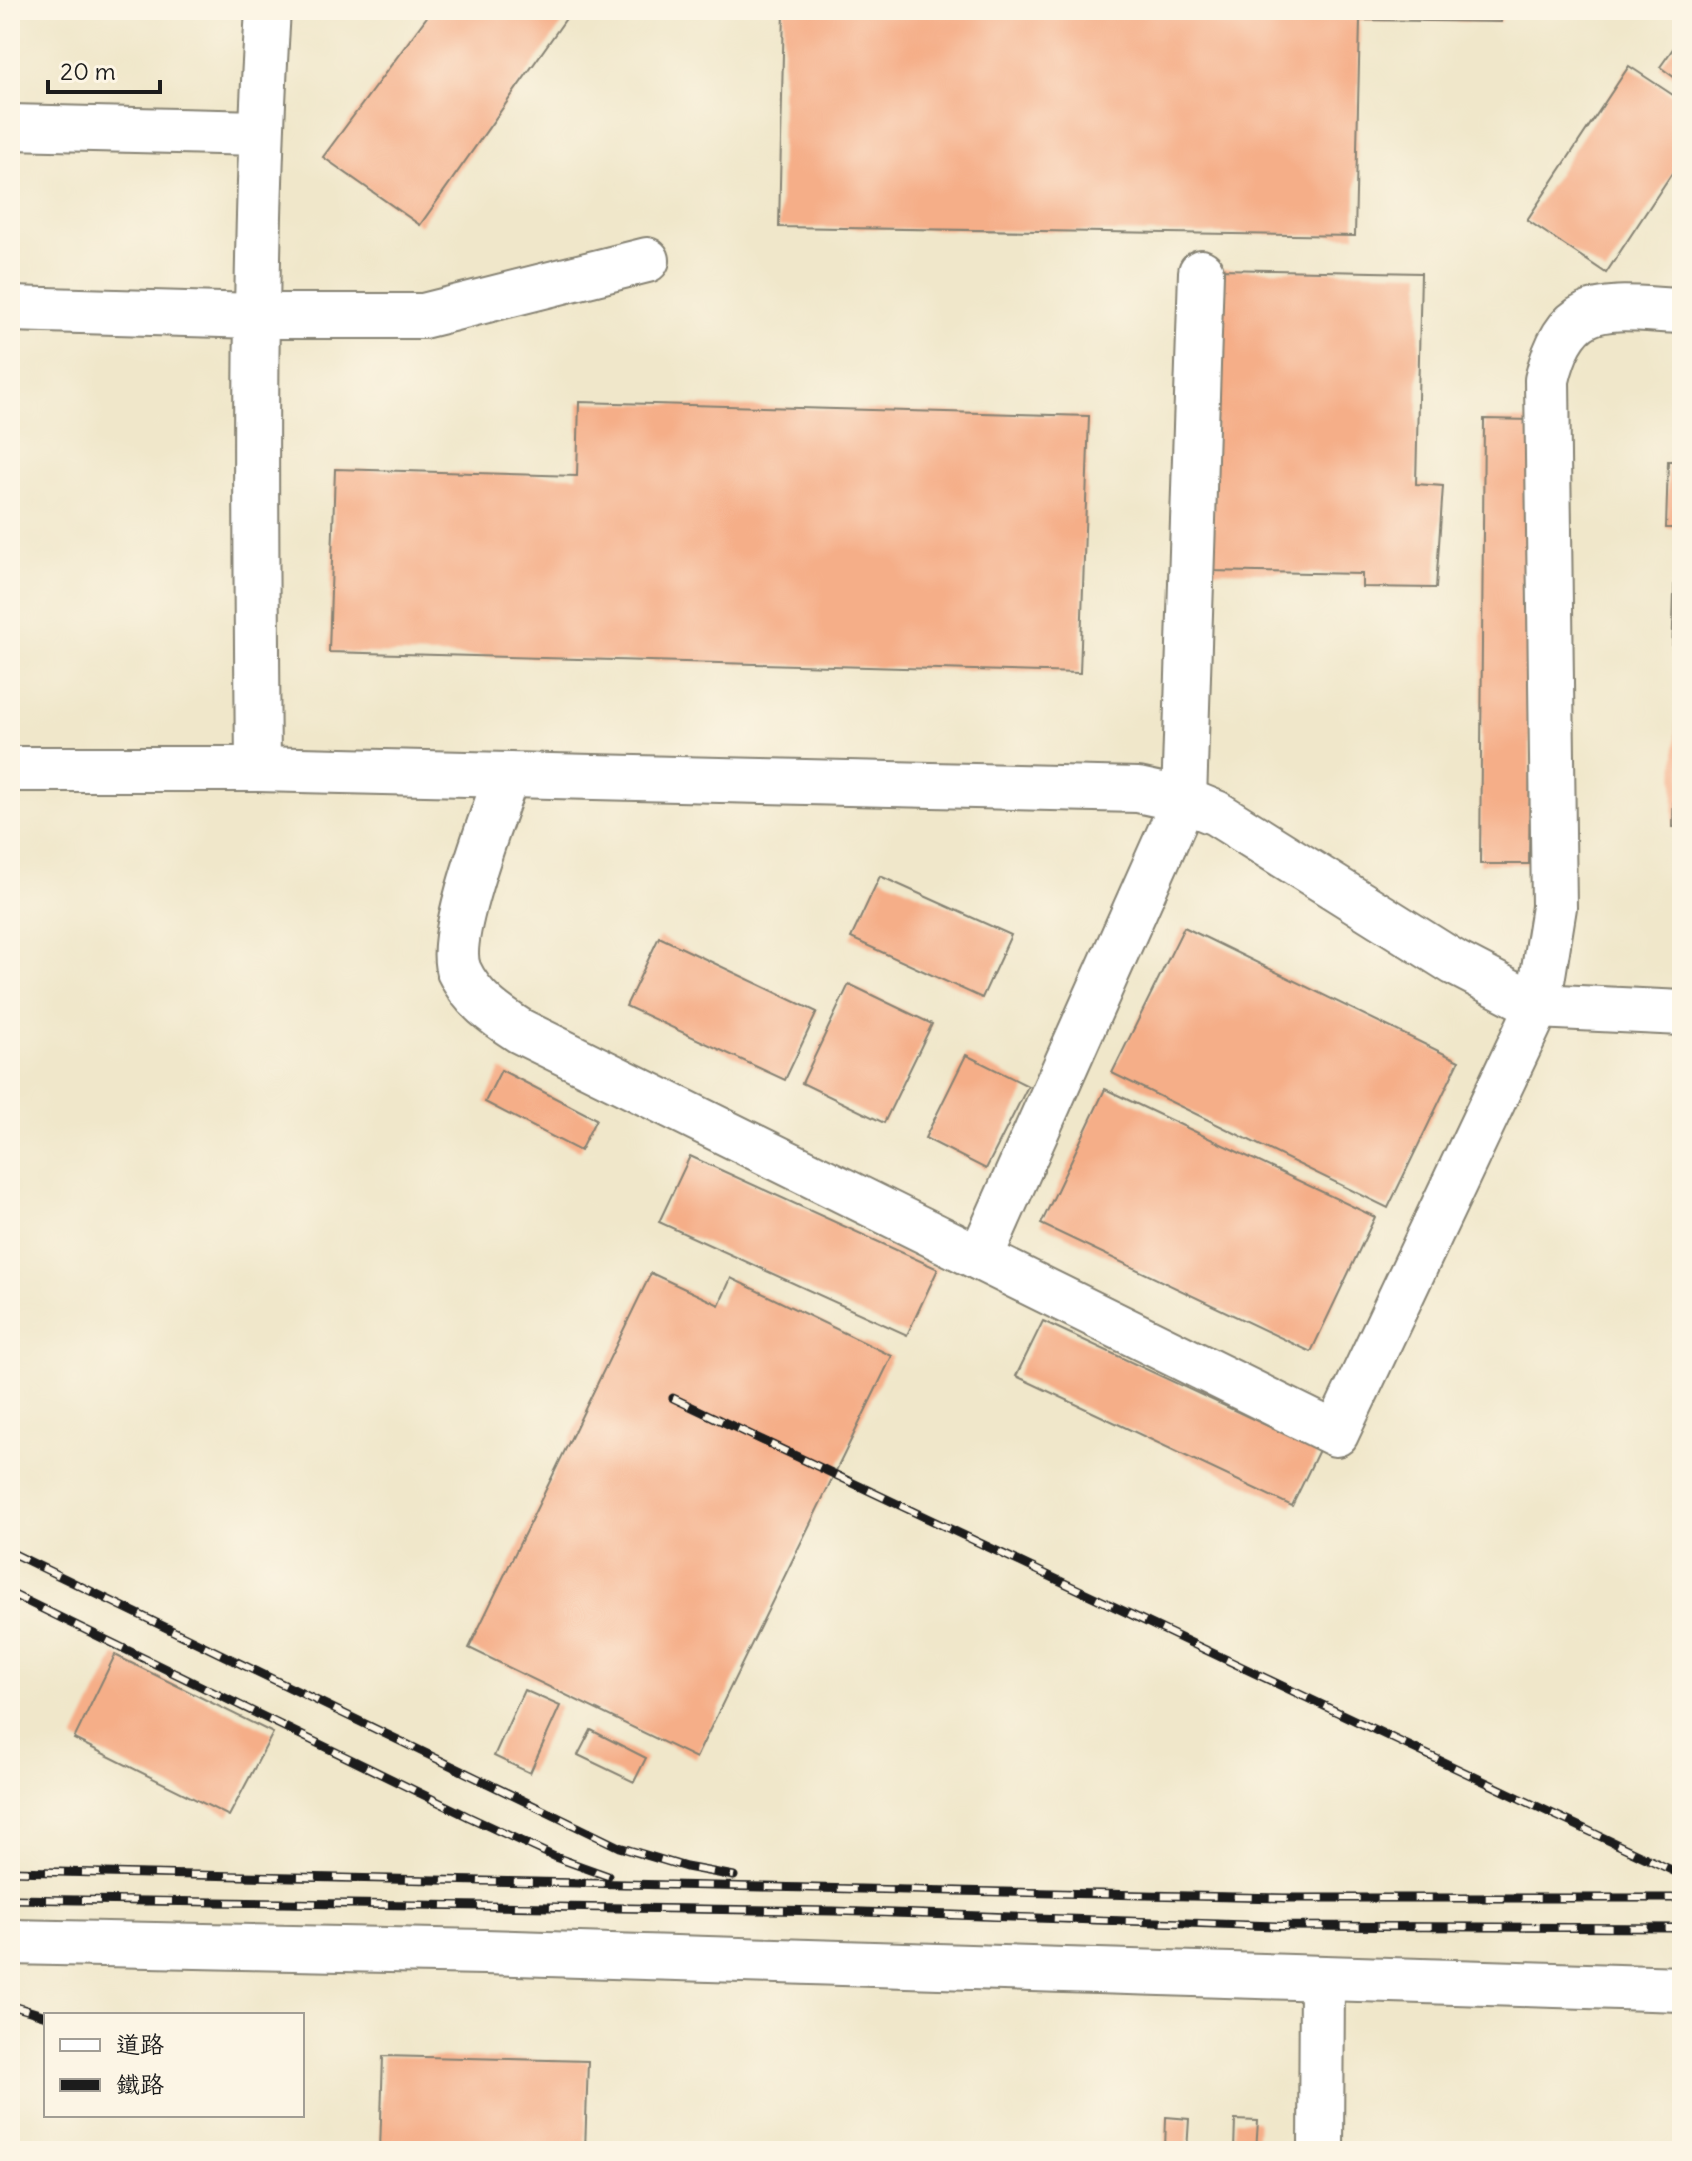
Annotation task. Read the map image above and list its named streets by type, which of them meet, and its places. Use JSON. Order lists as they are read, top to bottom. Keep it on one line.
{"legend":["道路","鐵路"],"scale_bar":"20 m"}
